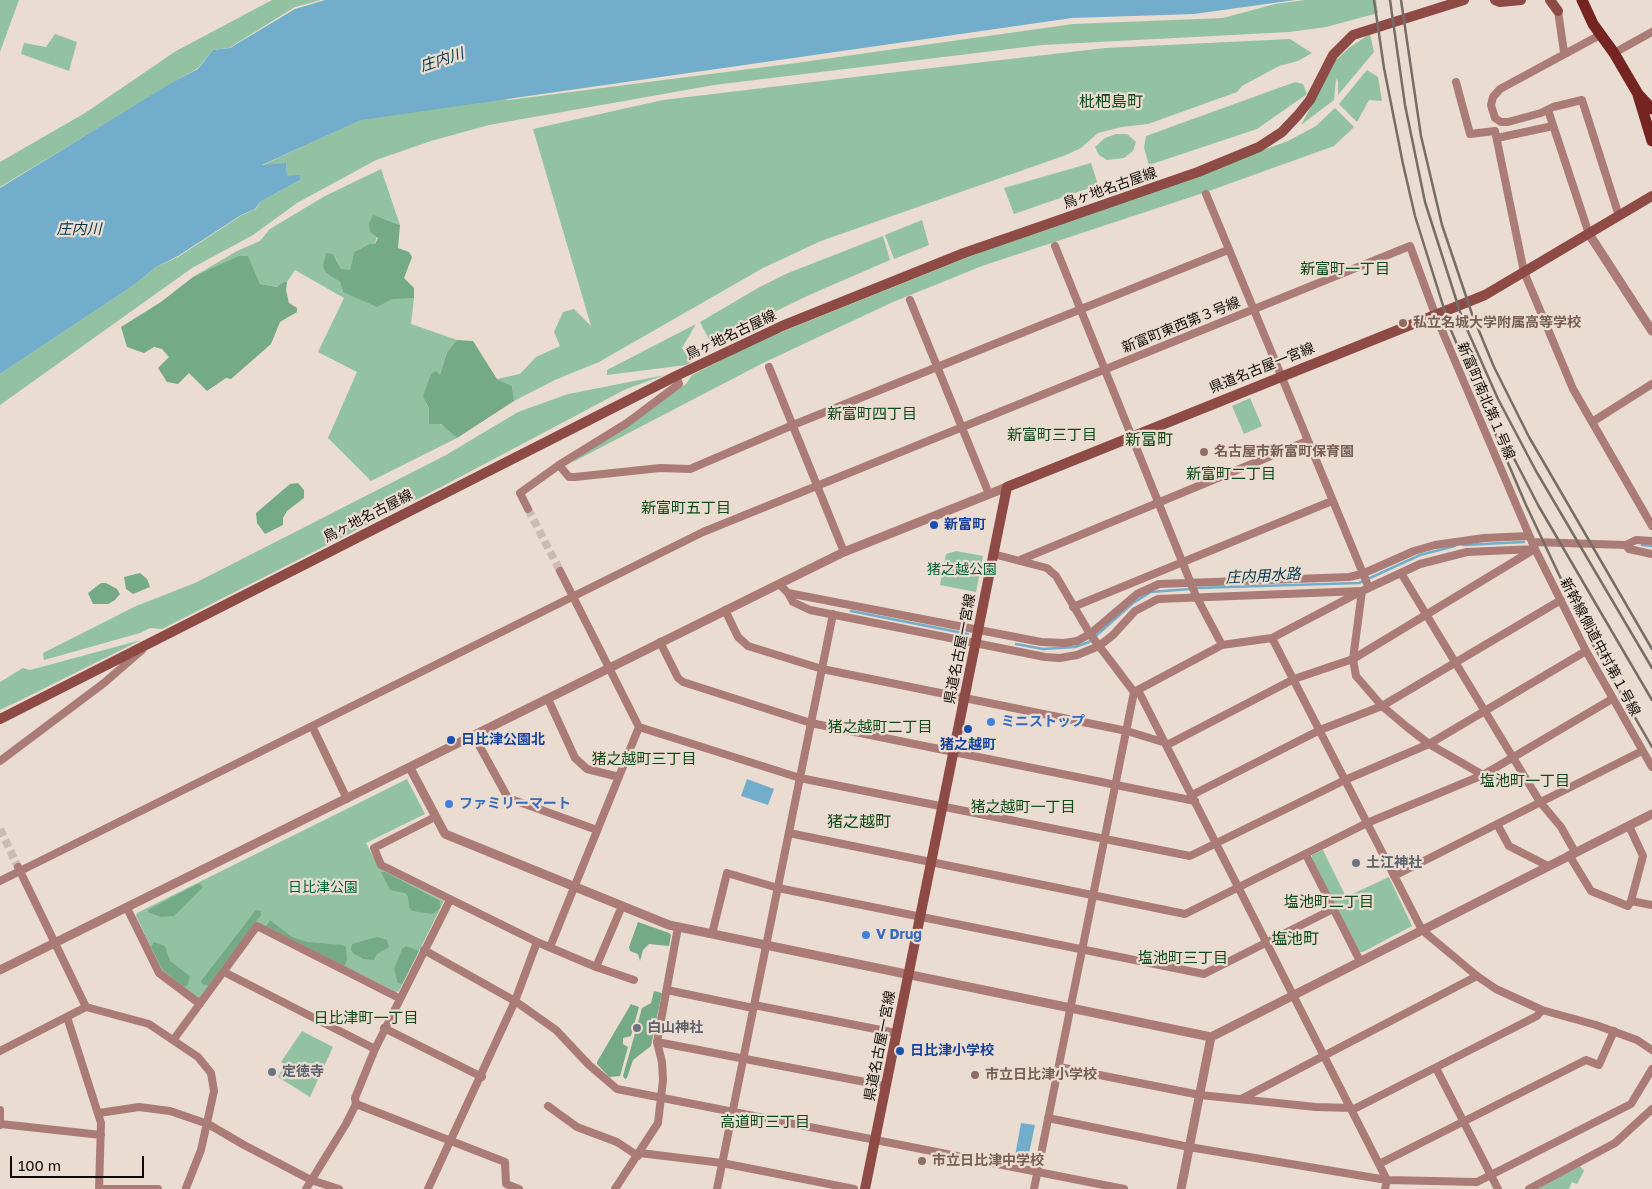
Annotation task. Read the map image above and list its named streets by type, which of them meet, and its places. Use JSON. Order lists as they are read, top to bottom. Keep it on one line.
{"streets":{"main road":["鳥ヶ地名古屋線","県道名古屋一宮線"],"street":["新富町東西第３号線","新富町南北第１号線","新幹線側道中村第１号線"]},"crossings":[["新富町東西第３号線","新富町南北第１号線"],["県道名古屋一宮線","新富町南北第１号線"],["新富町南北第１号線","新幹線側道中村第１号線"]],"districts":["枇杷島町","新富町一丁目","新富町四丁目","新富町三丁目","新富町","新富町二丁目","新富町五丁目","猪之越町二丁目","猪之越町三丁目","塩池町一丁目","猪之越町一丁目","猪之越町","塩池町二丁目","塩池町","塩池町三丁目","日比津町一丁目","高道町三丁目"],"water":["庄内川","庄内用水路"],"parks":["猪之越公園","日比津公園"],"places":["私立名城大学附属高等学校","名古屋市新富町保育園","新富町","ミニストップ","猪之越町","日比津公園北","ファミリーマート","土江神社","V Drug","白山神社","日比津小学校","定徳寺","市立日比津小学校","市立日比津中学校"],"scale_bar":"100 m"}
